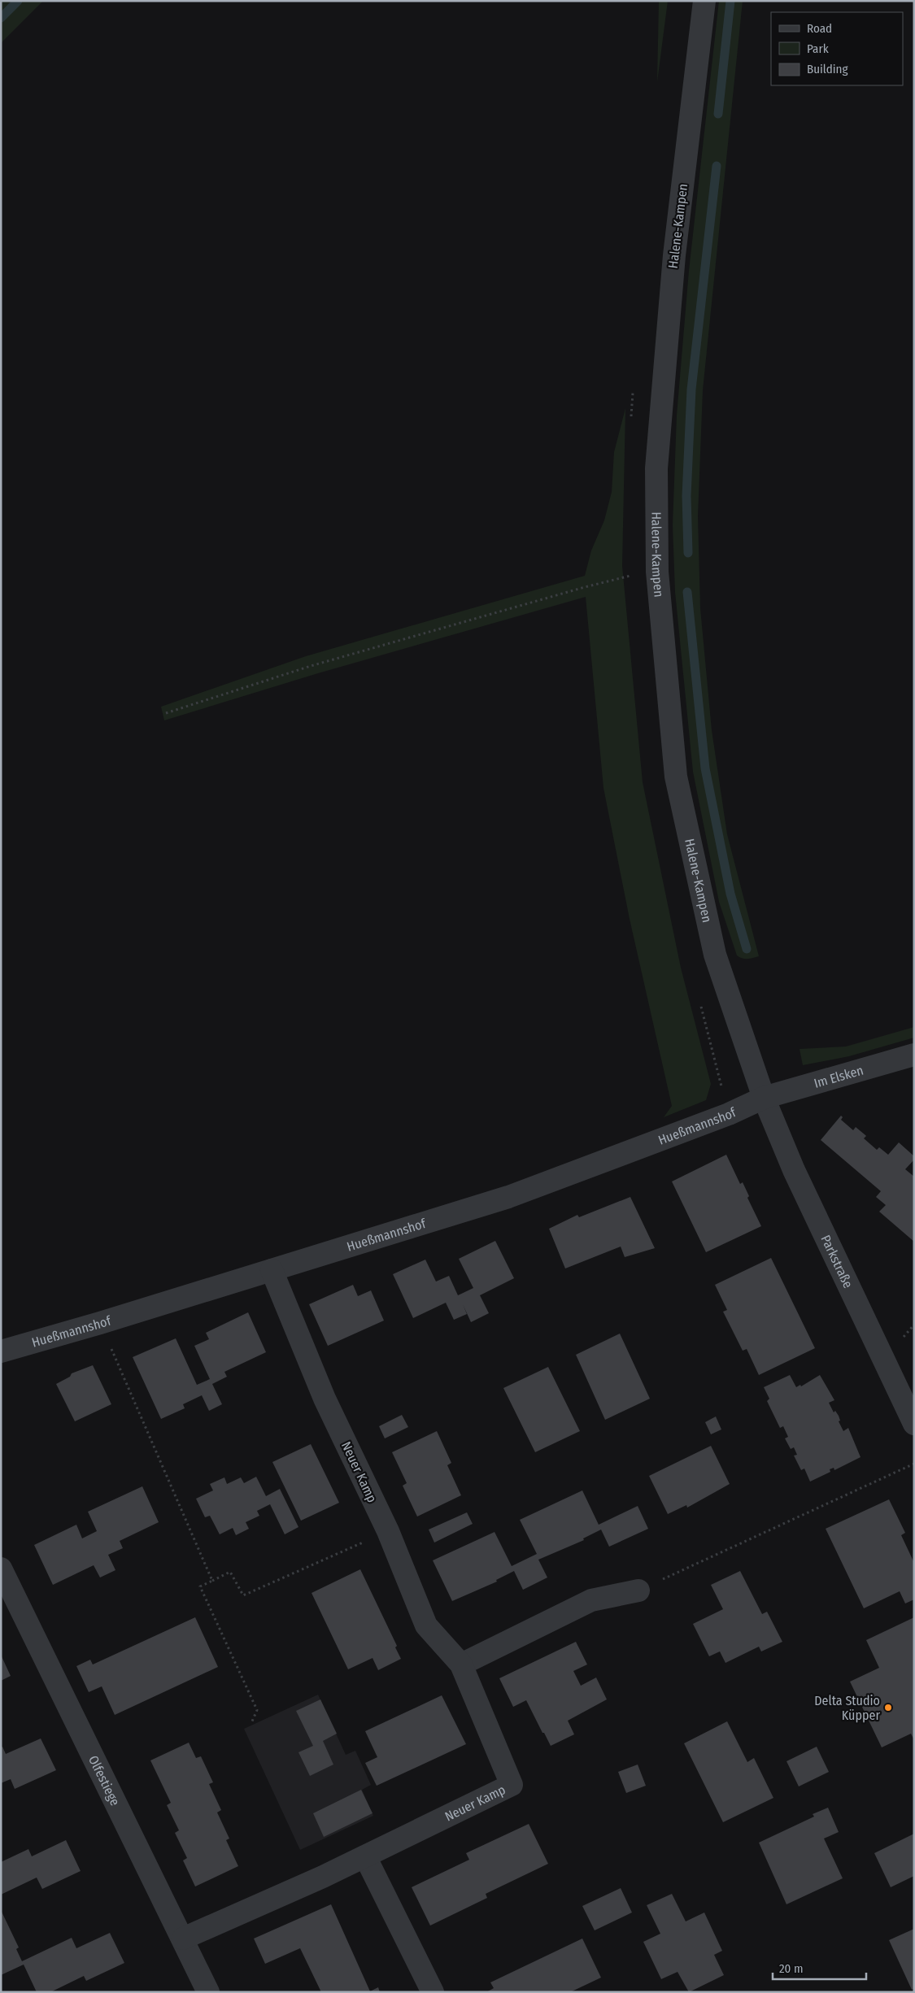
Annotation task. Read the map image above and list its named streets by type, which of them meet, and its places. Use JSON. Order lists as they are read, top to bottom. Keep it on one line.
{"streets":{"street":["Halene-Kampen","Im Elsken","Hueßmannshof","Parkstraße","Neuer Kamp","Olfestiege"]},"crossings":[["Halene-Kampen","Im Elsken"],["Halene-Kampen","Hueßmannshof"],["Halene-Kampen","Parkstraße"],["Im Elsken","Hueßmannshof"],["Im Elsken","Parkstraße"],["Hueßmannshof","Parkstraße"],["Hueßmannshof","Neuer Kamp"],["Neuer Kamp","Olfestiege"]],"places":["Delta Studio Küpper"],"legend":["Road","Park","Building"],"scale_bar":"20 m"}
